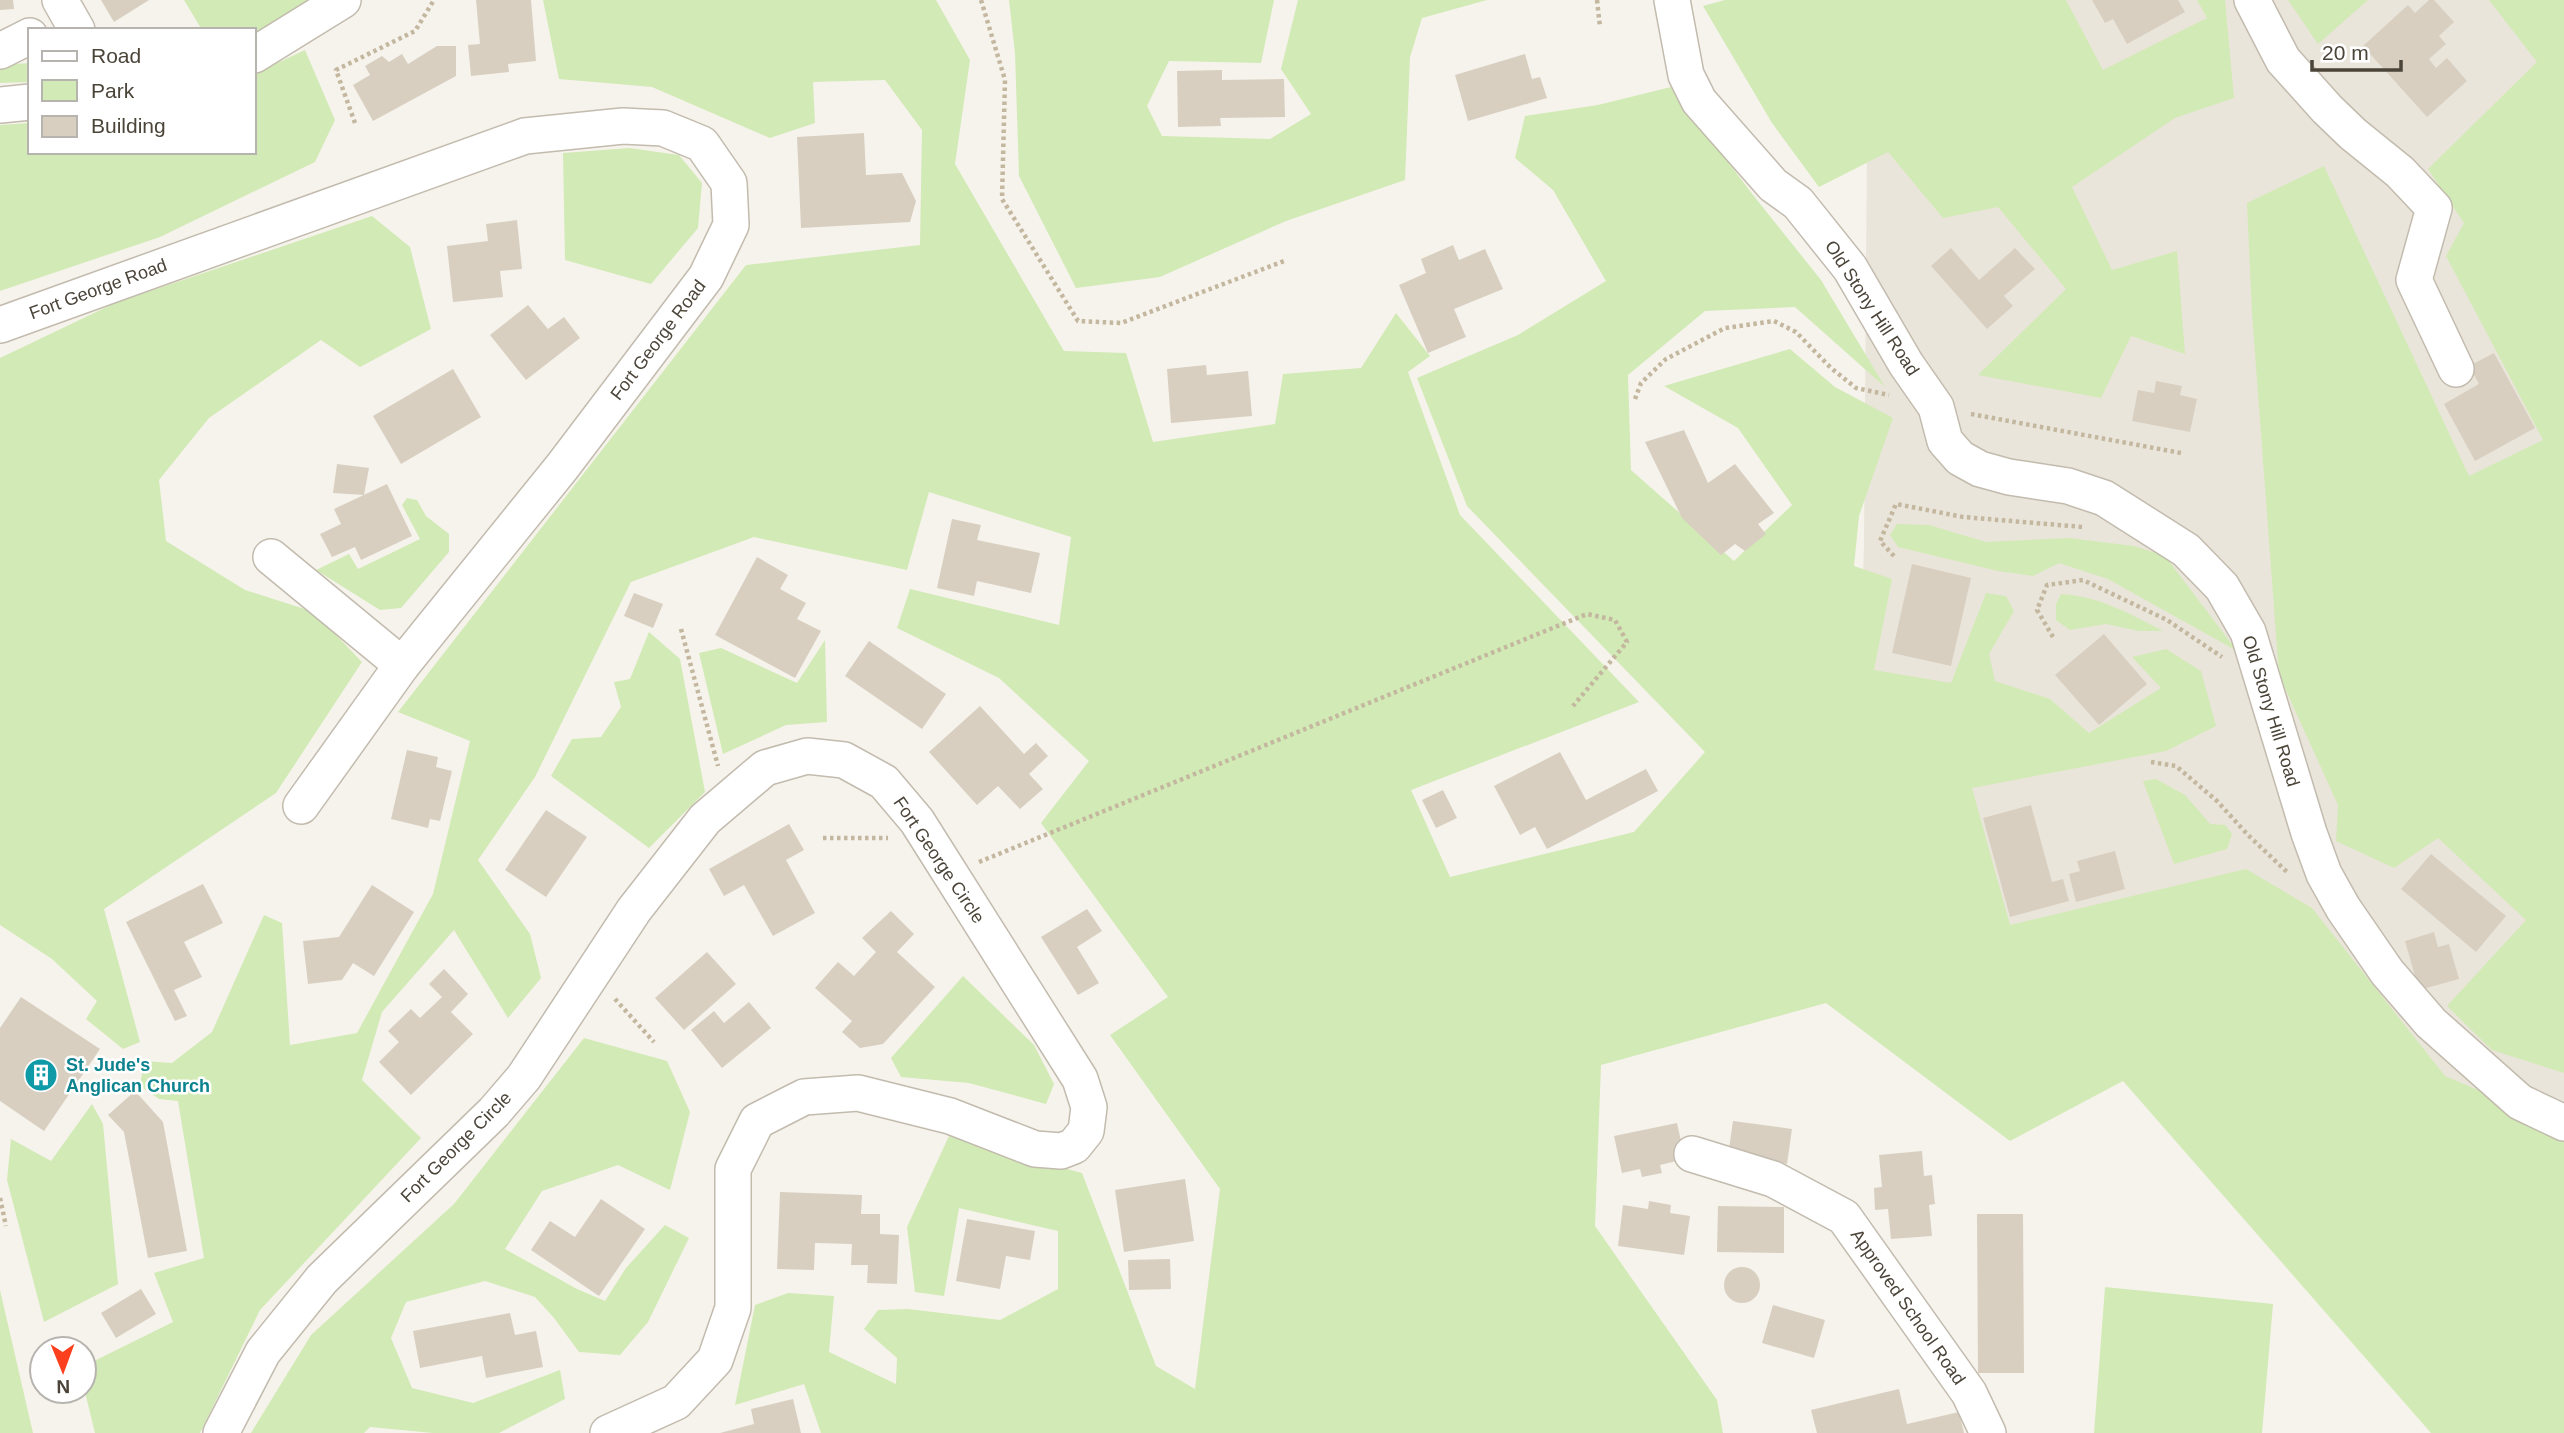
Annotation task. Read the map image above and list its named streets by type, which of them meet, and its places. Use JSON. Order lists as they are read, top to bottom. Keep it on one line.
{"streets":{"street":["Fort George Road","Old Stony Hill Road","Fort George Circle","Approved School Road"]},"places":{"building":["St. Jude's Anglican Church"]},"legend":["Road","Park","Building"],"scale_bar":"20 m","north":"bottom"}
